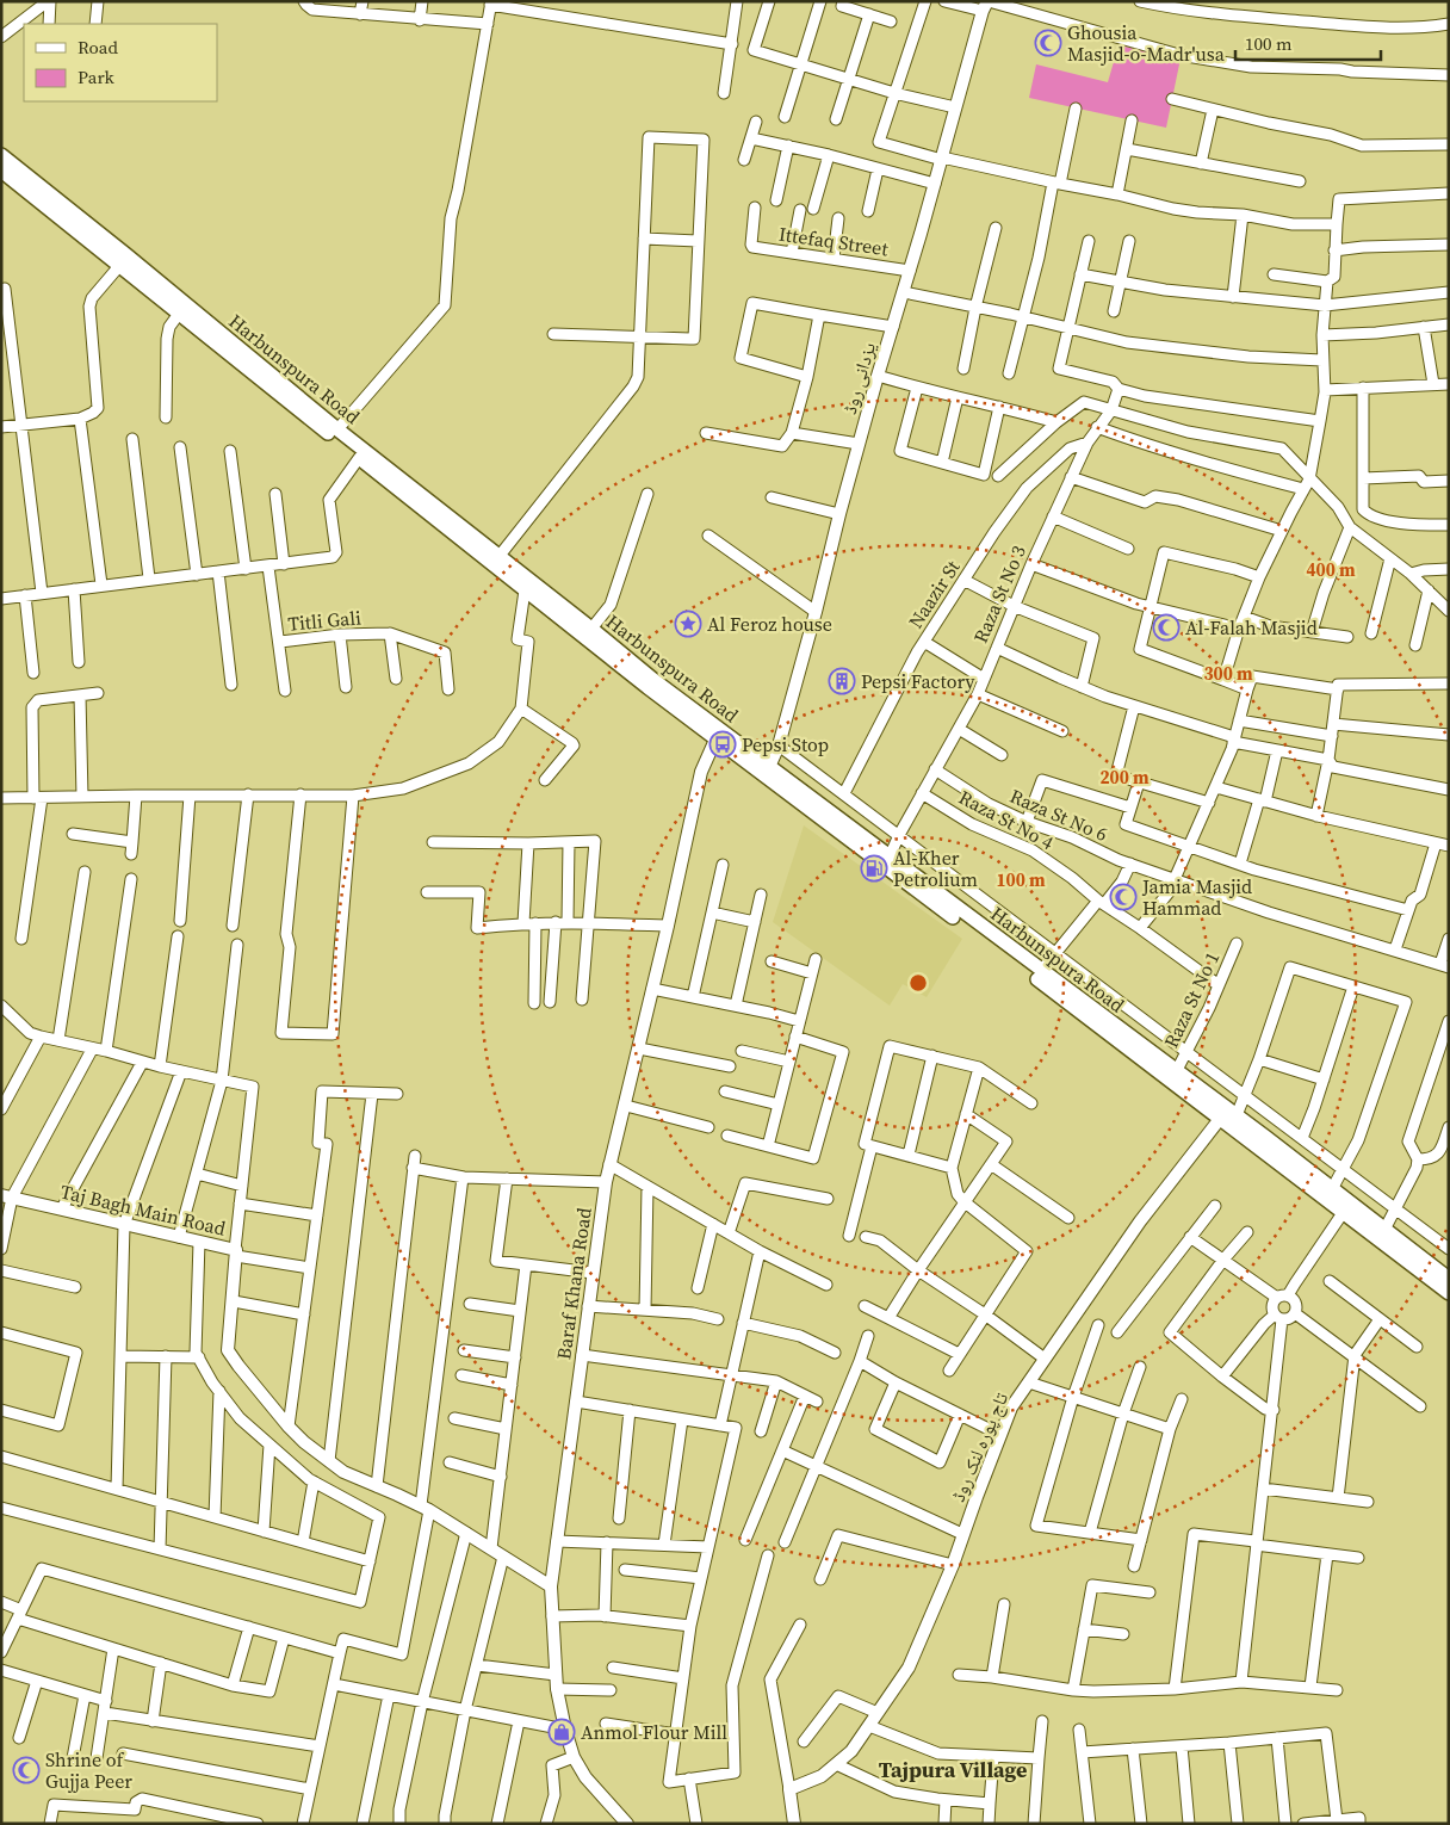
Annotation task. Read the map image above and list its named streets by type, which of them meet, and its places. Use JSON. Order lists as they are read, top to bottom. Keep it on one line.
{"streets":{"main road":["Harbunspura Road"],"street":["Ittefaq Street","یزدانی روڈ","Naazir St","Raza St No 3","Titli Gali","Raza St No 6","Raza St No 4","Raza St No 1","Taj Bagh Main Road","Baraf Khana Road","تاج پورہ لنک روڈ"]},"crossings":[["Ittefaq Street","یزدانی روڈ"],["Harbunspura Road","یزدانی روڈ"],["Harbunspura Road","Raza St No 3"],["Harbunspura Road","Raza St No 1"],["Harbunspura Road","Baraf Khana Road"],["Harbunspura Road","تاج پورہ لنک روڈ"],["Naazir St","Raza St No 3"],["Raza St No 3","Raza St No 6"],["Raza St No 3","Raza St No 4"],["Raza St No 4","Raza St No 1"],["Taj Bagh Main Road","Baraf Khana Road"]],"districts":["Tajpura Village"],"places":{"mosque":["Ghousia Masjid-o-Madr'usa","Al-Falah Masjid","Jamia Masjid Hammad","Shrine of Gujja Peer"],"place":["Al Feroz house"],"building":["Pepsi Factory"],"bus stop":["Pepsi Stop"],"fuel station":["Al-Kher Petrolium"],"shop":["Anmol Flour Mill"]},"legend":["Road","Park"],"scale_bar":"100 m","rings":["400 m","300 m","200 m","100 m"]}
